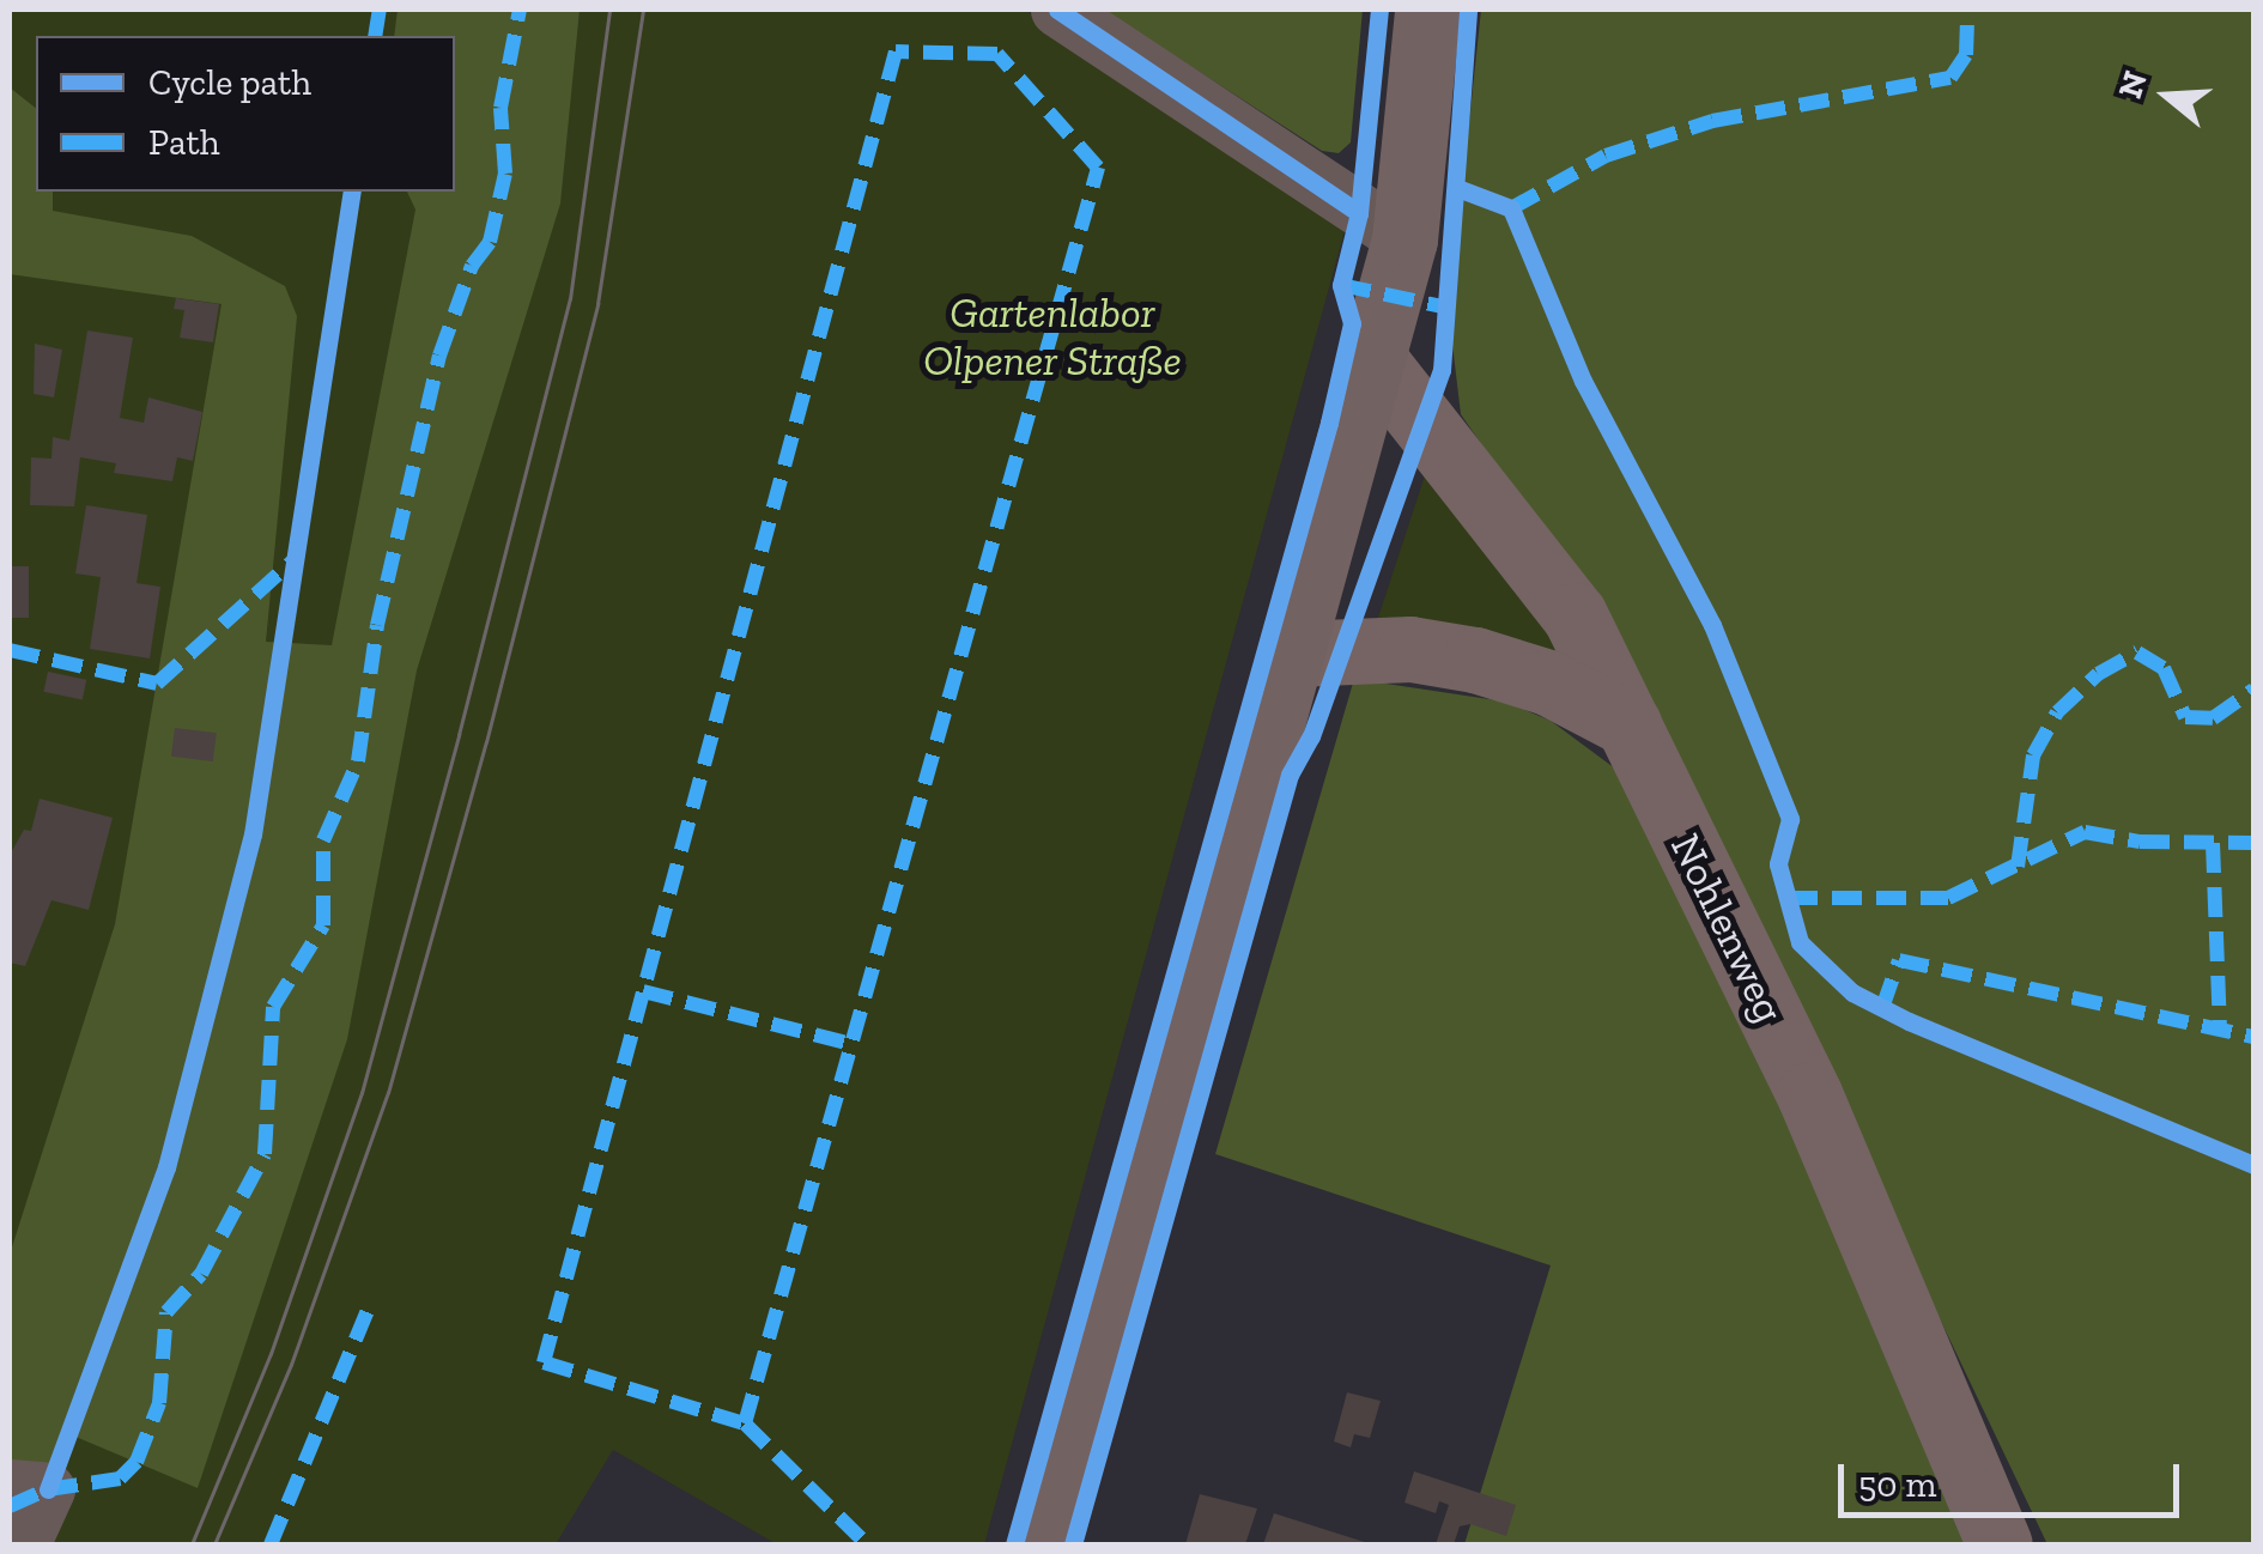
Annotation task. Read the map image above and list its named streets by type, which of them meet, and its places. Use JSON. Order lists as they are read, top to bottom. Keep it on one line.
{"streets":{"main road":["Nohlenweg"]},"parks":["Gartenlabor Olpener Straße"],"legend":["Cycle path","Path"],"scale_bar":"50 m","north":"left"}
